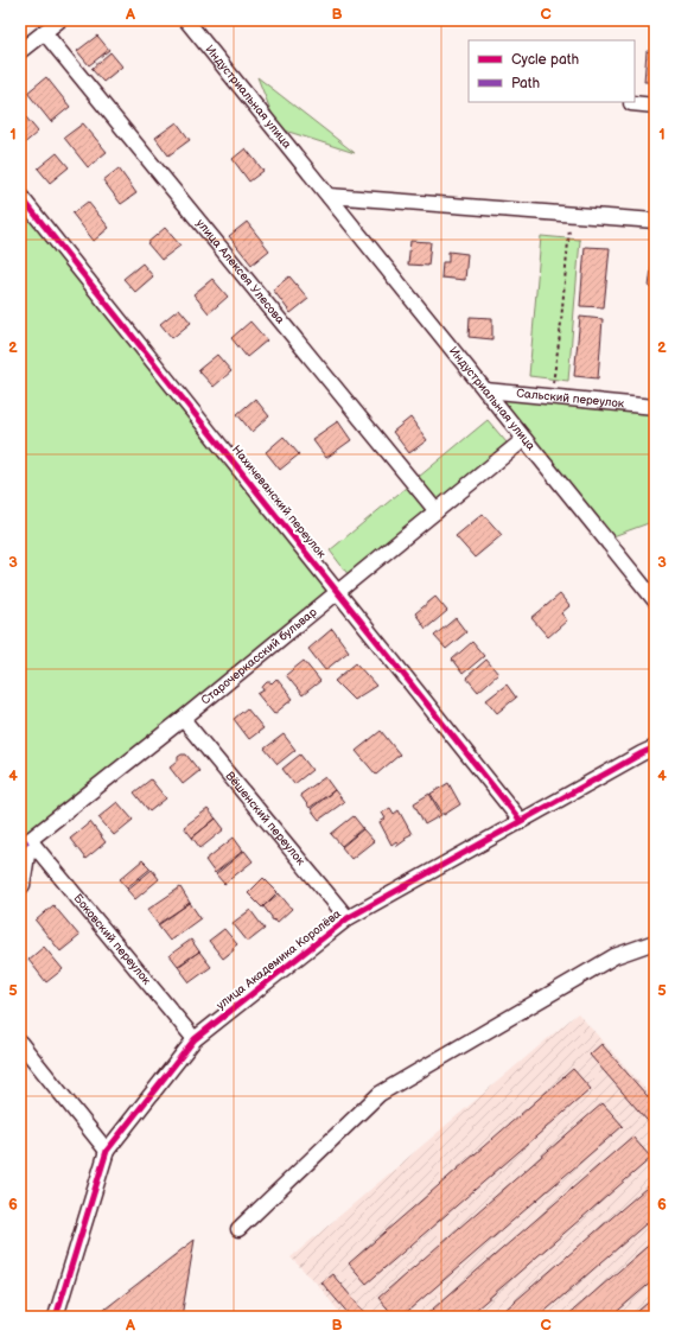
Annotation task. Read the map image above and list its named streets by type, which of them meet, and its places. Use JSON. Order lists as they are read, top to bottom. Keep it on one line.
{"streets":{"street":["Индустриальная улица","улица Алексея Улесова","Сальский переулок","Нахичеванский переулок","Старочеркасский бульвар","Вёшенский переулок","Боковский переулок","улица Академика Королёва"]},"crossings":[["Индустриальная улица","Сальский переулок"],["Индустриальная улица","Старочеркасский бульвар"],["улица Алексея Улесова","Старочеркасский бульвар"],["Нахичеванский переулок","Старочеркасский бульвар"],["Нахичеванский переулок","улица Академика Королёва"],["Старочеркасский бульвар","Вёшенский переулок"],["Старочеркасский бульвар","Боковский переулок"],["Вёшенский переулок","улица Академика Королёва"],["Боковский переулок","улица Академика Королёва"]],"legend":["Cycle path","Path"],"grid":{"columns":["A","B","C"],"rows":["1","2","3","4","5","6"]}}
